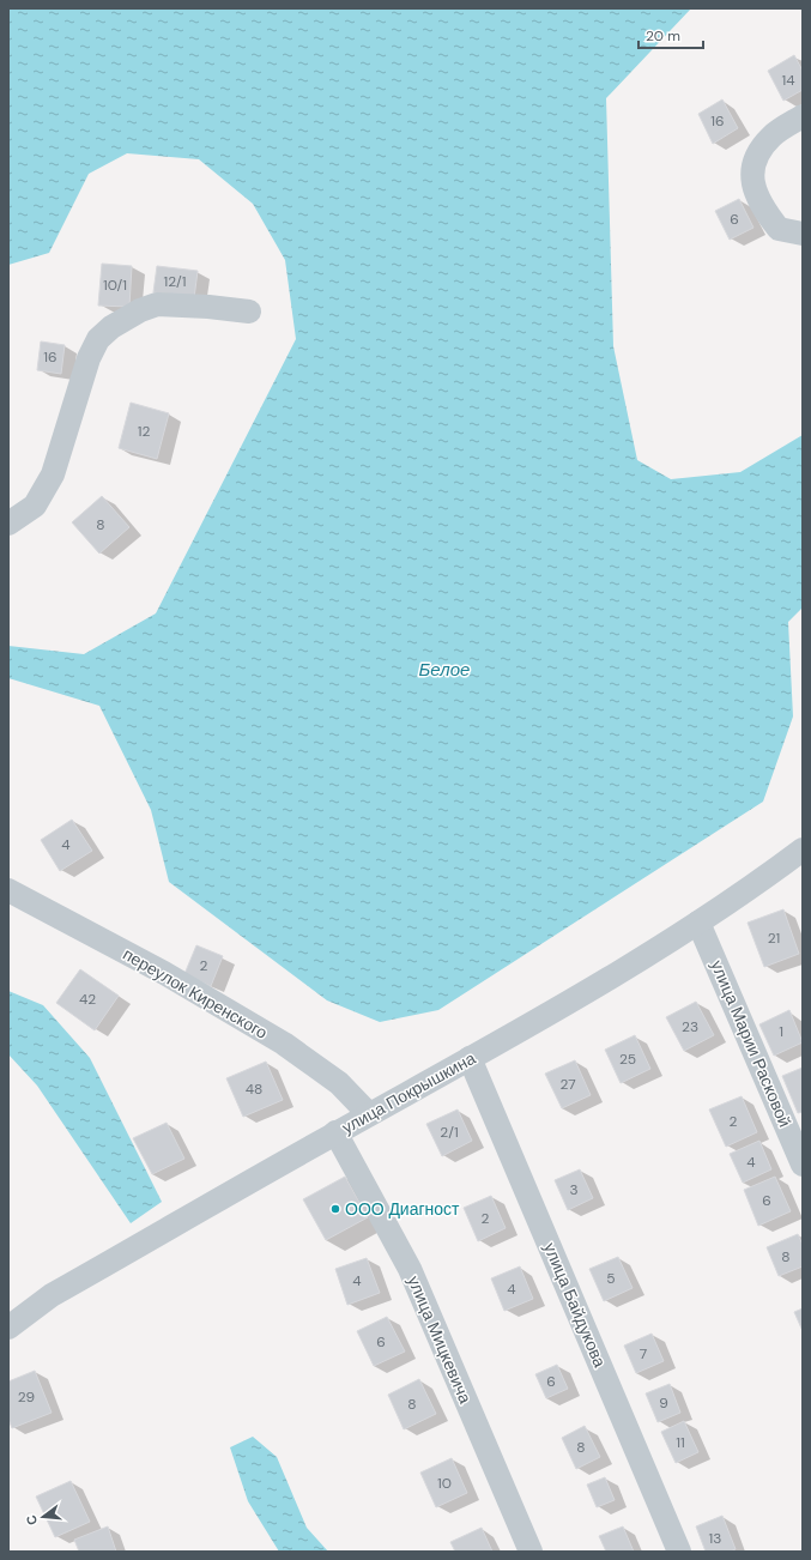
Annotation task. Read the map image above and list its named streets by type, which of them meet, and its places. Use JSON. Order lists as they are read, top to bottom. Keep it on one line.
{"streets":{"street":["переулок Киренского","улица Марии Расковой","улица Покрышкина","улица Байдукова","улица Мицкевича"]},"crossings":[["переулок Киренского","улица Покрышкина"],["улица Марии Расковой","улица Покрышкина"],["улица Покрышкина","улица Байдукова"],["улица Покрышкина","улица Мицкевича"]],"water":["Белое"],"places":["ООО Диагност"],"house_numbers":["14","16","6","12/1","10/1","16","12","8","4","21","2","42","23","1","25","27","48","2","2/1","4","3","6","2","8","5","4","4","6","7","6","29","9","8","11","8","10","13"],"scale_bar":"20 m","north":"left"}
